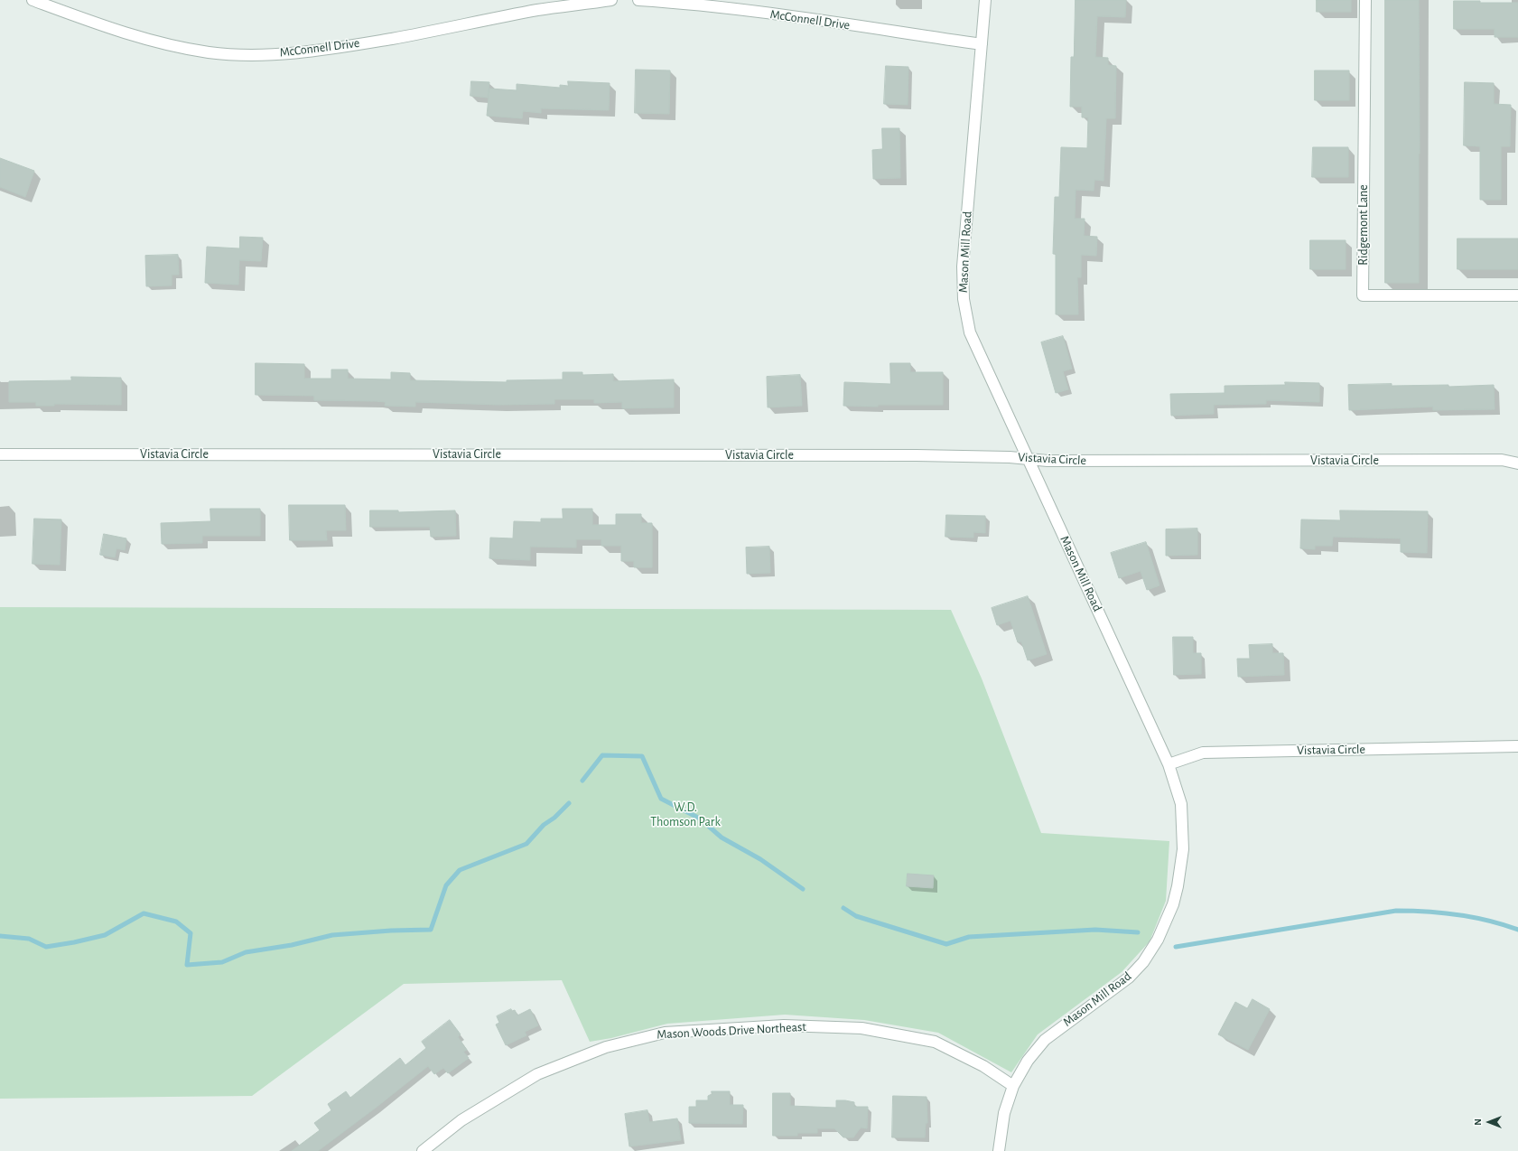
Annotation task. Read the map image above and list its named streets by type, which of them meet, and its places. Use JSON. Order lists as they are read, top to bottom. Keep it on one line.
{"streets":{"street":["McConnell Drive","Ridgemont Lane","Mason Mill Road","Vistavia Circle","Mason Woods Drive Northeast"]},"crossings":[["McConnell Drive","Mason Mill Road"],["Mason Mill Road","Vistavia Circle"],["Mason Mill Road","Mason Woods Drive Northeast"]],"parks":["W.D. Thomson Park"],"north":"left"}
